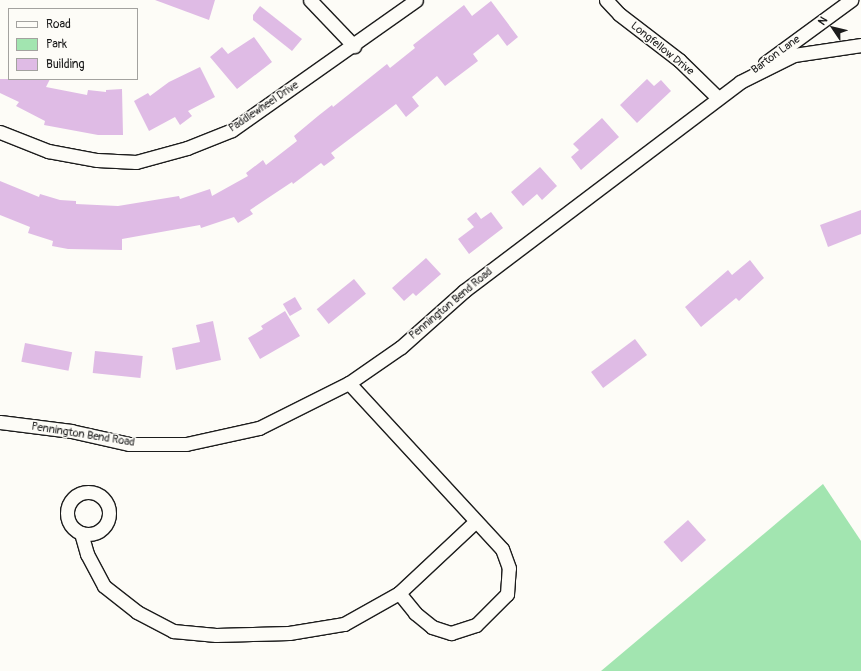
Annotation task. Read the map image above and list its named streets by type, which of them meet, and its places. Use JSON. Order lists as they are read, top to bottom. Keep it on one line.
{"streets":{"street":["Longfellow Drive","Barton Lane","Paddlewheel Drive","Pennington Bend Road"]},"crossings":[["Longfellow Drive","Pennington Bend Road"],["Barton Lane","Pennington Bend Road"]],"legend":["Road","Park","Building"],"north":"top left"}
